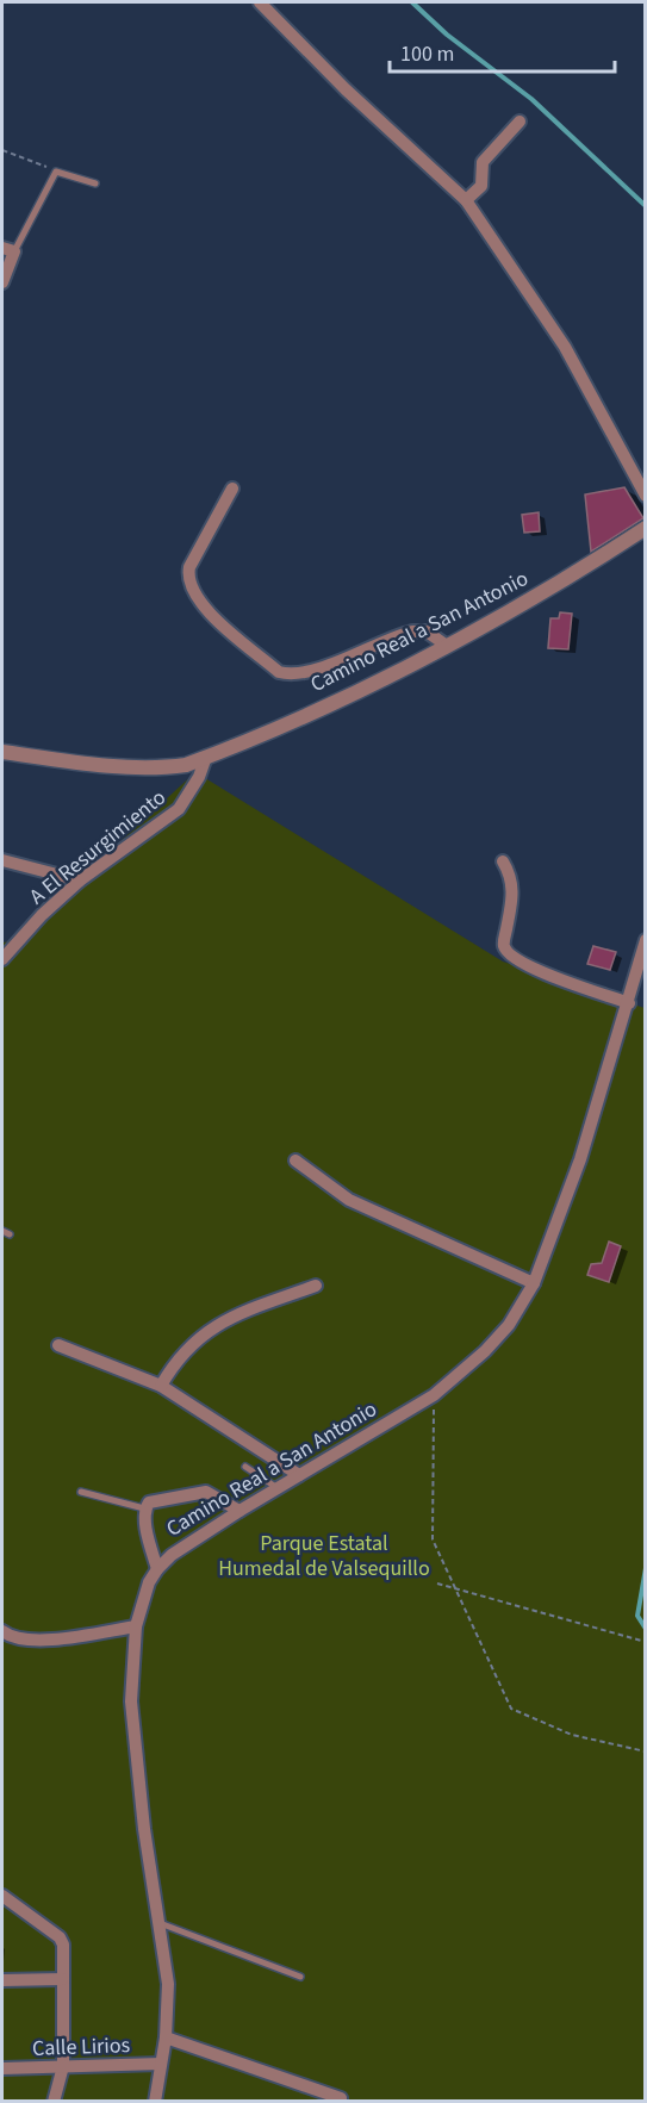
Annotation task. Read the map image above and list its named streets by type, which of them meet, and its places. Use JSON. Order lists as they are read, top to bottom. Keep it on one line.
{"streets":{"street":["Camino Real a San Antonio","A El Resurgimiento","Calle Lirios"]},"crossings":[["Camino Real a San Antonio","A El Resurgimiento"],["Camino Real a San Antonio","Calle Lirios"]],"parks":["Parque Estatal Humedal de Valsequillo"],"scale_bar":"100 m"}
